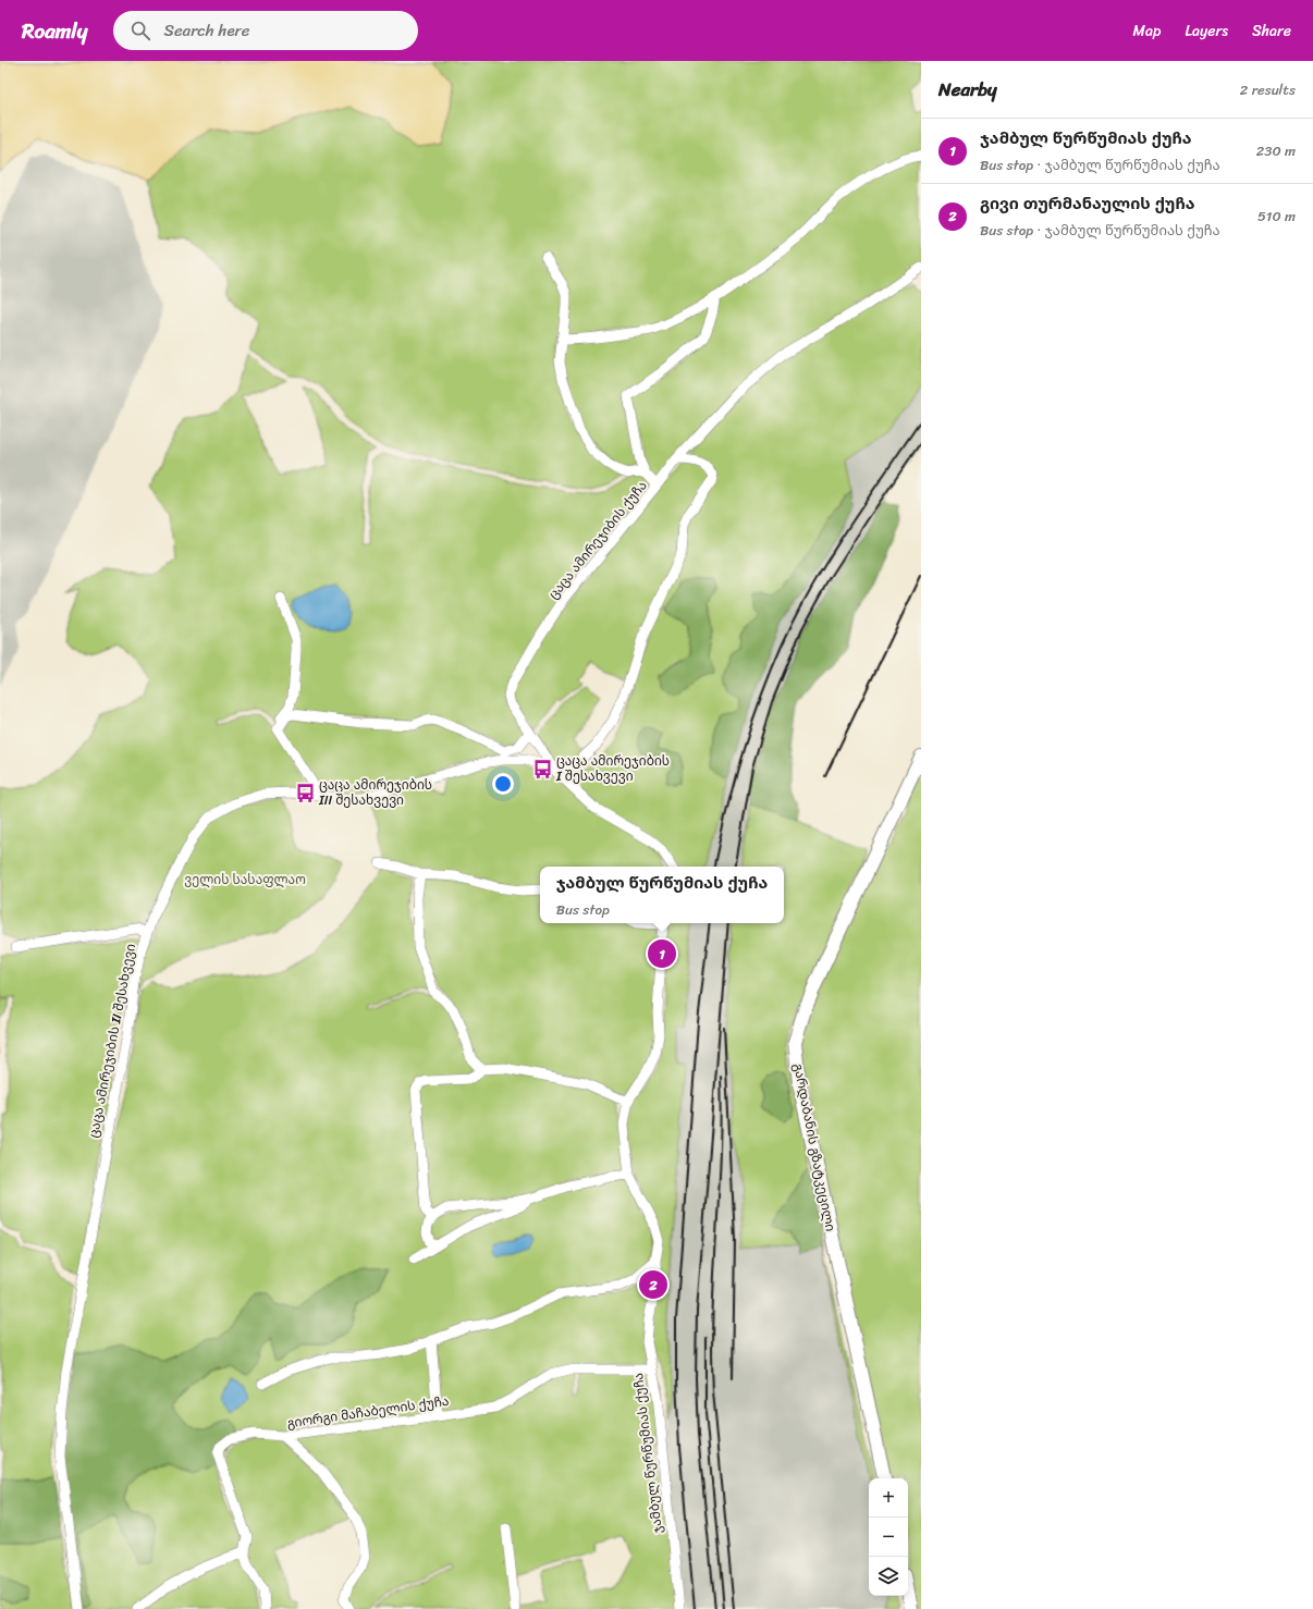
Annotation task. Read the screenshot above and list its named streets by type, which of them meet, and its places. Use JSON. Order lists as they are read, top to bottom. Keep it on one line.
{"streets":{"main road":["გარდაბანის გზატკეცილი"],"street":["ცაცა ამირეჯიბის ქუჩა","ცაცა ამირეჯიბის II შესახვევი","გიორგი მაჩაბელის ქუჩა","ჯამბულ წურწუმიას ქუჩა"]},"crossings":[["ცაცა ამირეჯიბის ქუჩა","ცაცა ამირეჯიბის II შესახვევი"],["გიორგი მაჩაბელის ქუჩა","ჯამბულ წურწუმიას ქუჩა"]],"parks":["ველის სასაფლაო"],"places":{"bus stop":["ცაცა ამირეჯიბის I შესახვევი","ცაცა ამირეჯიბის III შესახვევი"]},"page":{"header":"Roamly","search":"Search here","nav":["Map","Layers","Share"],"heading":["Nearby","2 results"],"list":[{"mark":"1","name":"ჯამბულ წურწუმიას ქუჩა","note":"Bus stop · ჯამბულ წურწუმიას ქუჩა","value":"230 m"},{"mark":"2","name":"გივი თურმანაულის ქუჩა","note":"Bus stop · ჯამბულ წურწუმიას ქუჩა","value":"510 m"}],"popup":["ჯამბულ წურწუმიას ქუჩა","Bus stop"],"pins":["1","2"],"map_buttons":["+","−"]}}
